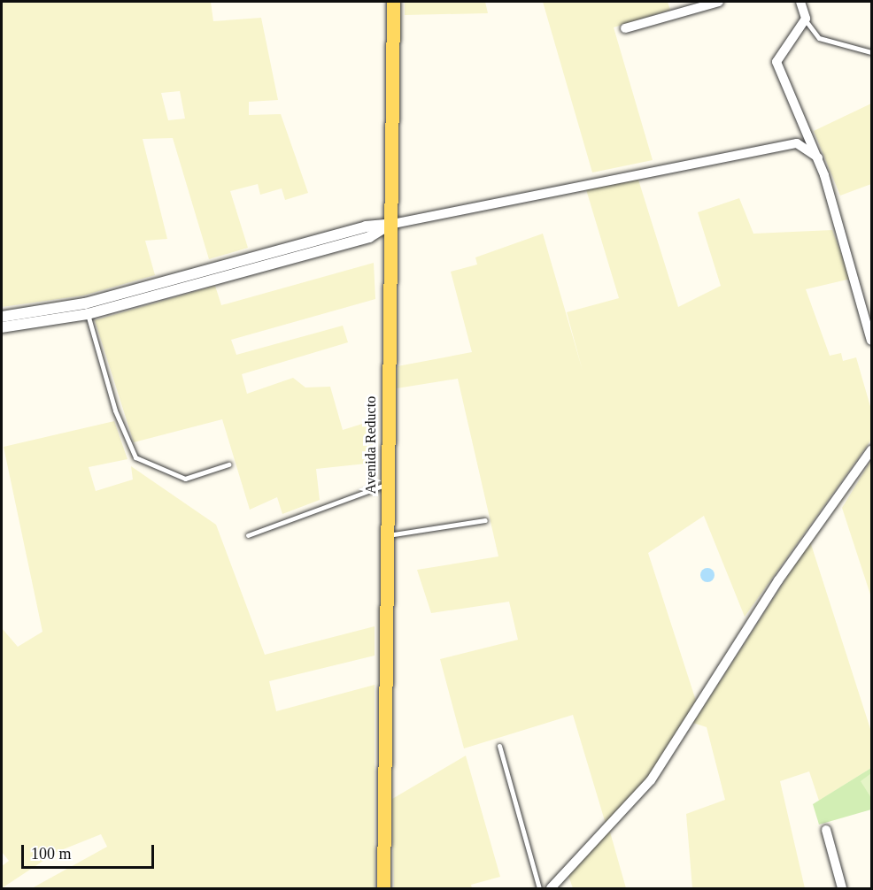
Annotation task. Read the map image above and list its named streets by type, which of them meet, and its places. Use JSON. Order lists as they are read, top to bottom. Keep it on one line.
{"streets":{"main road":["Avenida Reducto"]},"scale_bar":"100 m"}
